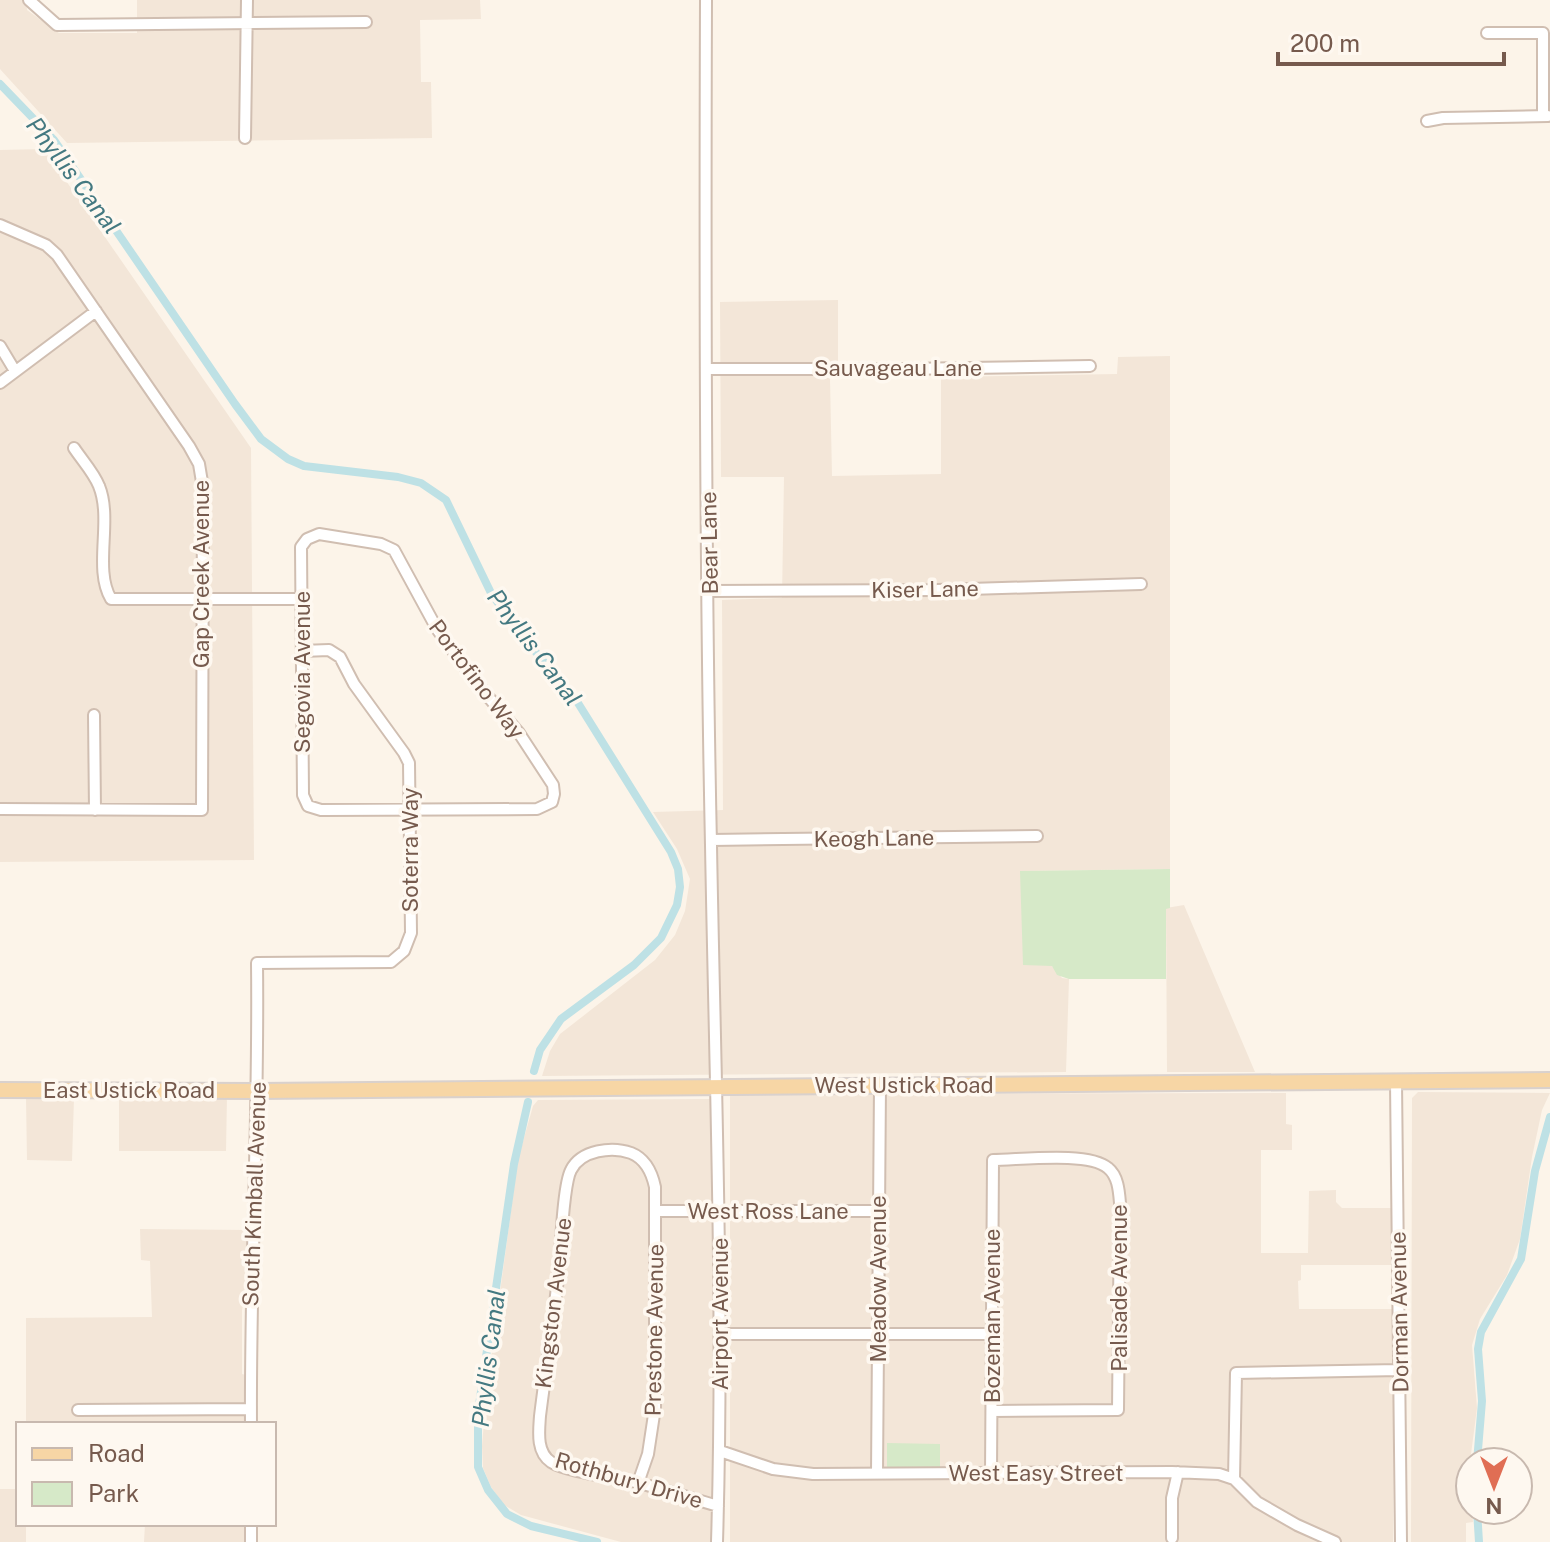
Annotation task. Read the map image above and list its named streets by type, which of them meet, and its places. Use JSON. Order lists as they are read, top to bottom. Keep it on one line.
{"streets":{"main road":["West Ustick Road","East Ustick Road"],"street":["Sauvageau Lane","Bear Lane","Gap Creek Avenue","Kiser Lane","Segovia Avenue","Portofino Way","Keogh Lane","Soterra Way","South Kimball Avenue","West Ross Lane","Meadow Avenue","Palisade Avenue","Kingston Avenue","Dorman Avenue","Airport Avenue","Bozeman Avenue","Prestone Avenue","West Easy Street","Rothbury Drive"]},"crossings":[["Sauvageau Lane","Bear Lane"],["Bear Lane","Kiser Lane"],["Bear Lane","Keogh Lane"],["Bear Lane","West Ustick Road"],["Bear Lane","Airport Avenue"],["Segovia Avenue","Portofino Way"],["Segovia Avenue","Soterra Way"],["Portofino Way","Soterra Way"],["Soterra Way","South Kimball Avenue"],["West Ustick Road","East Ustick Road"],["West Ustick Road","South Kimball Avenue"],["West Ustick Road","Meadow Avenue"],["West Ustick Road","Dorman Avenue"],["West Ustick Road","Airport Avenue"],["East Ustick Road","South Kimball Avenue"],["West Ross Lane","Meadow Avenue"],["West Ross Lane","Airport Avenue"],["West Ross Lane","Prestone Avenue"],["Meadow Avenue","West Easy Street"],["Palisade Avenue","Bozeman Avenue"],["Kingston Avenue","Prestone Avenue"],["Kingston Avenue","Rothbury Drive"],["Airport Avenue","West Easy Street"],["Airport Avenue","Rothbury Drive"],["Bozeman Avenue","West Easy Street"],["Prestone Avenue","Rothbury Drive"]],"water":["Phyllis Canal"],"legend":["Road","Park"],"scale_bar":"200 m","north":"bottom"}
